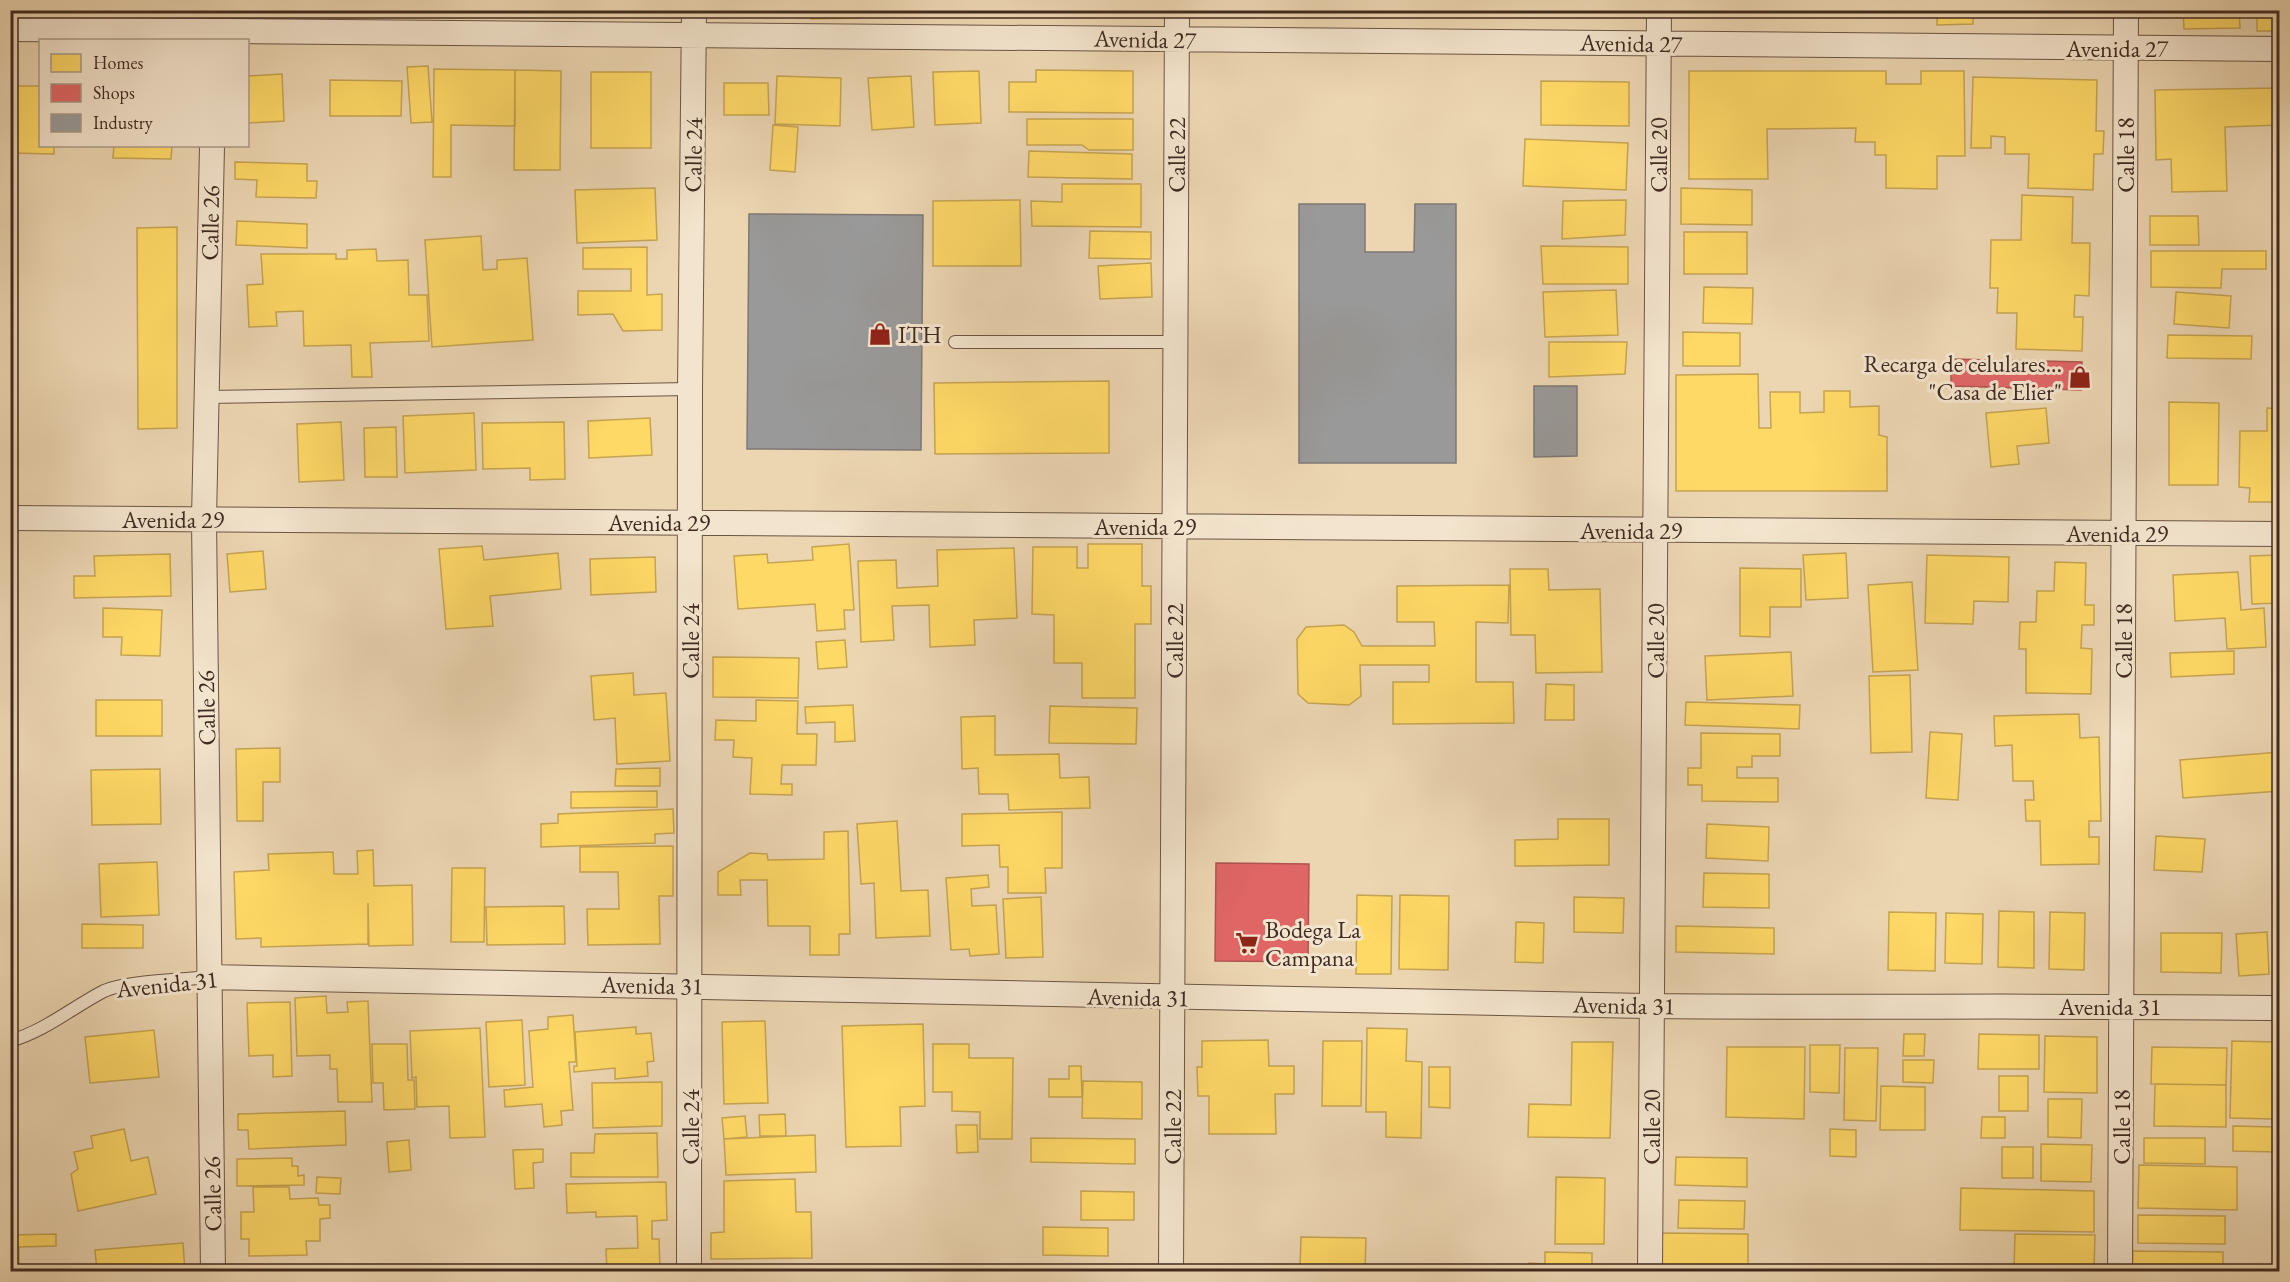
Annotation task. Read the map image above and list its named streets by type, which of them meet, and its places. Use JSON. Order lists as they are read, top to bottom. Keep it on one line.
{"streets":{"street":["Avenida 27","Calle 24","Calle 22","Calle 20","Calle 18","Calle 26","Avenida 29","Avenida 31"]},"crossings":[["Avenida 27","Calle 24"],["Avenida 27","Calle 22"],["Avenida 27","Calle 20"],["Avenida 27","Calle 18"],["Calle 24","Avenida 29"],["Calle 24","Avenida 31"],["Calle 22","Avenida 29"],["Calle 22","Avenida 31"],["Calle 20","Avenida 29"],["Calle 20","Avenida 31"],["Calle 18","Avenida 29"],["Calle 18","Avenida 31"],["Calle 26","Avenida 29"],["Calle 26","Avenida 31"]],"places":{"shop":["ITH","Recarga de celulares... \"Casa de Elier\""],"supermarket":["Bodega La Campana"]},"legend":["Homes","Shops","Industry"]}
